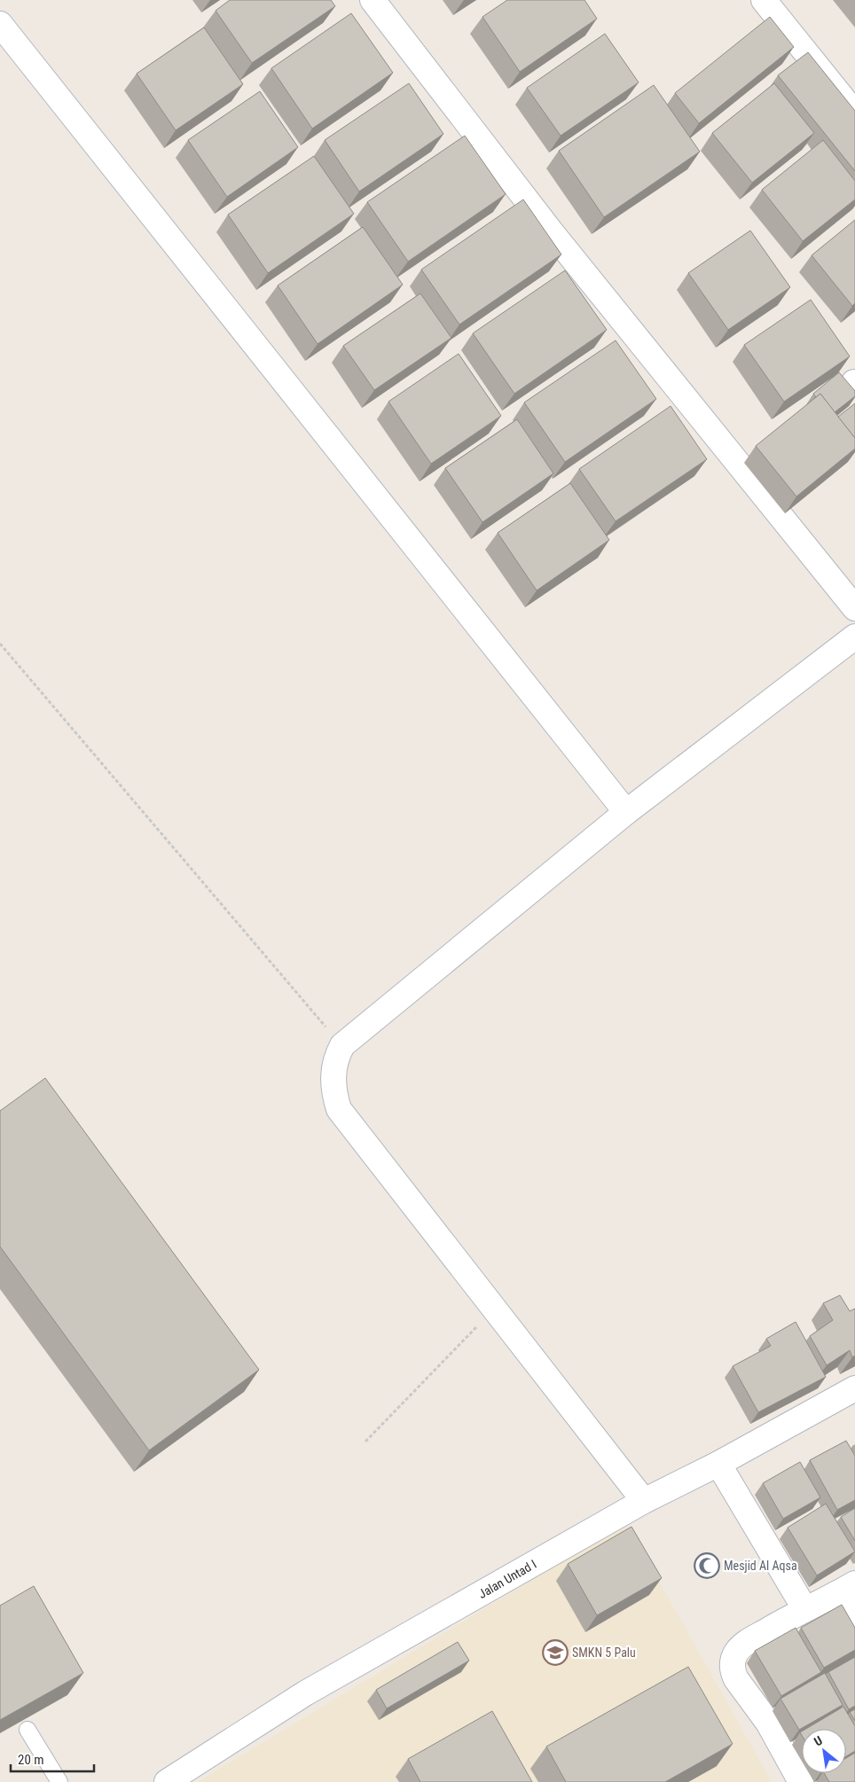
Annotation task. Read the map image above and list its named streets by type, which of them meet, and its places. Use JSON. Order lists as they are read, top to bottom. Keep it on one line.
{"streets":{"street":["Jalan Untad I"]},"places":{"mosque":["Mesjid Al Aqsa"],"school or university":["SMKN 5 Palu"]},"scale_bar":"20 m","north":"top left"}
